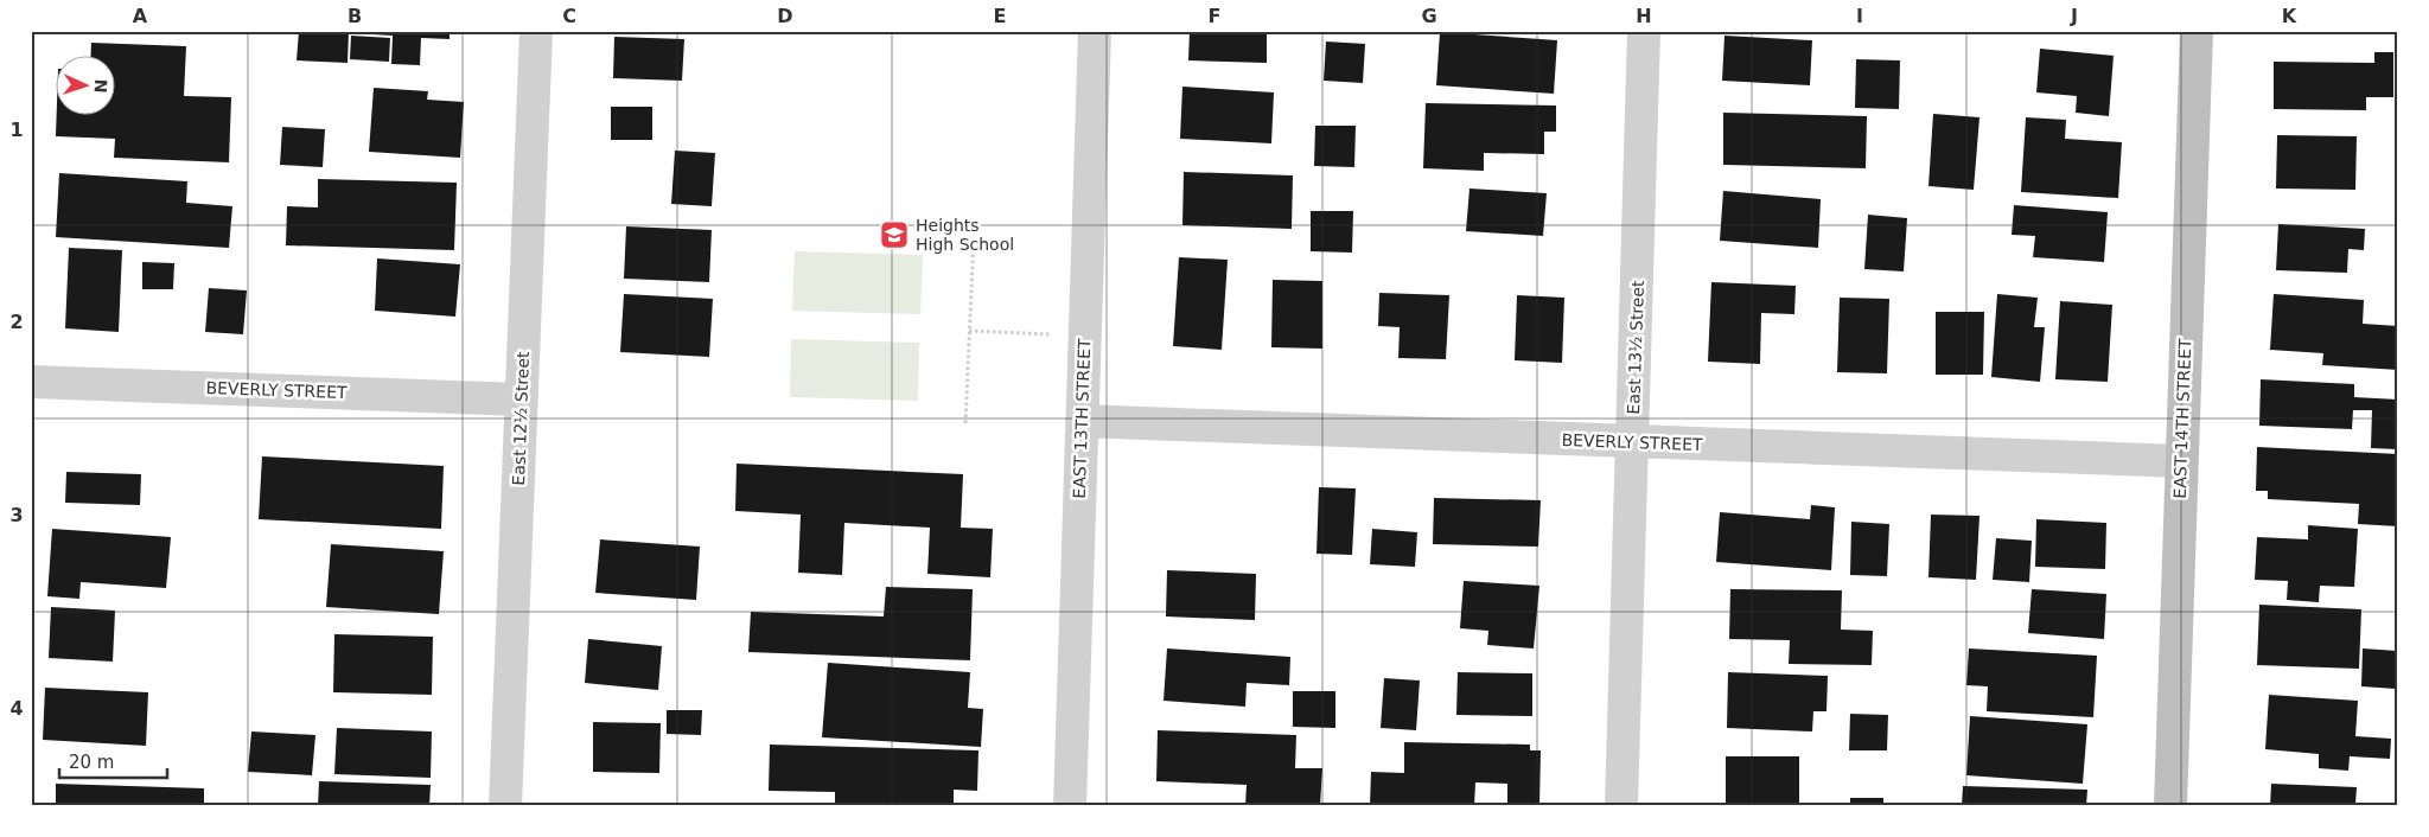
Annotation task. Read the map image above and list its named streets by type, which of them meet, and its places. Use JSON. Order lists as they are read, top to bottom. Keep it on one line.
{"streets":{"street":["East 13½ Street","BEVERLY STREET","East 12½ Street","EAST 13TH STREET","EAST 14TH STREET"]},"crossings":[["East 13½ Street","BEVERLY STREET"],["BEVERLY STREET","East 12½ Street"],["BEVERLY STREET","EAST 13TH STREET"],["BEVERLY STREET","EAST 14TH STREET"]],"places":{"school or university":["Heights High School"]},"scale_bar":"20 m","north":"right","grid":{"columns":["A","B","C","D","E","F","G","H","I","J","K"],"rows":["1","2","3","4"]}}
